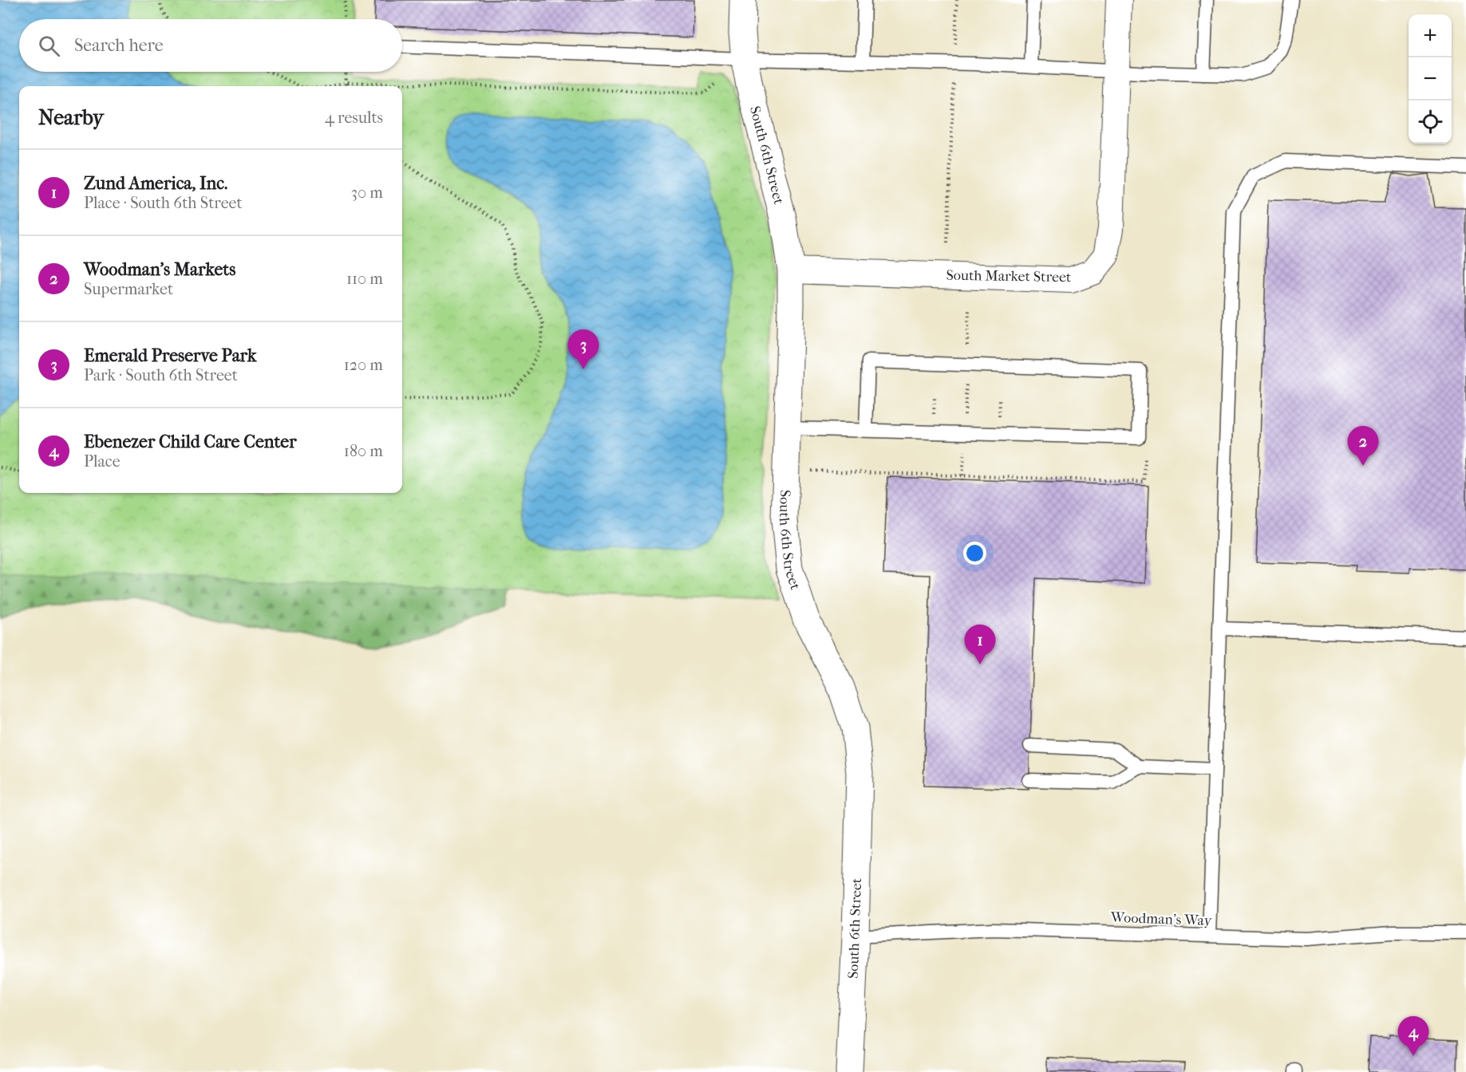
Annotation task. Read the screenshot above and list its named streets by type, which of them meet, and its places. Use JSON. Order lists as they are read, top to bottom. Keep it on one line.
{"streets":{"street":["South 6th Street","South Market Street"],"lane":["Woodman's Way"]},"crossings":[["South 6th Street","South Market Street"],["South 6th Street","Woodman's Way"]],"page":{"map_buttons":["+","−"],"search":"Search here","heading":["Nearby","4 results"],"list":[{"mark":"1","name":"Zund America, Inc.","note":"Place · South 6th Street","value":"30 m"},{"mark":"2","name":"Woodman's Markets","note":"Supermarket","value":"110 m"},{"mark":"3","name":"Emerald Preserve Park","note":"Park · South 6th Street","value":"120 m"},{"mark":"4","name":"Ebenezer Child Care Center","note":"Place","value":"180 m"}],"pins":["3","2","1","4"]}}
